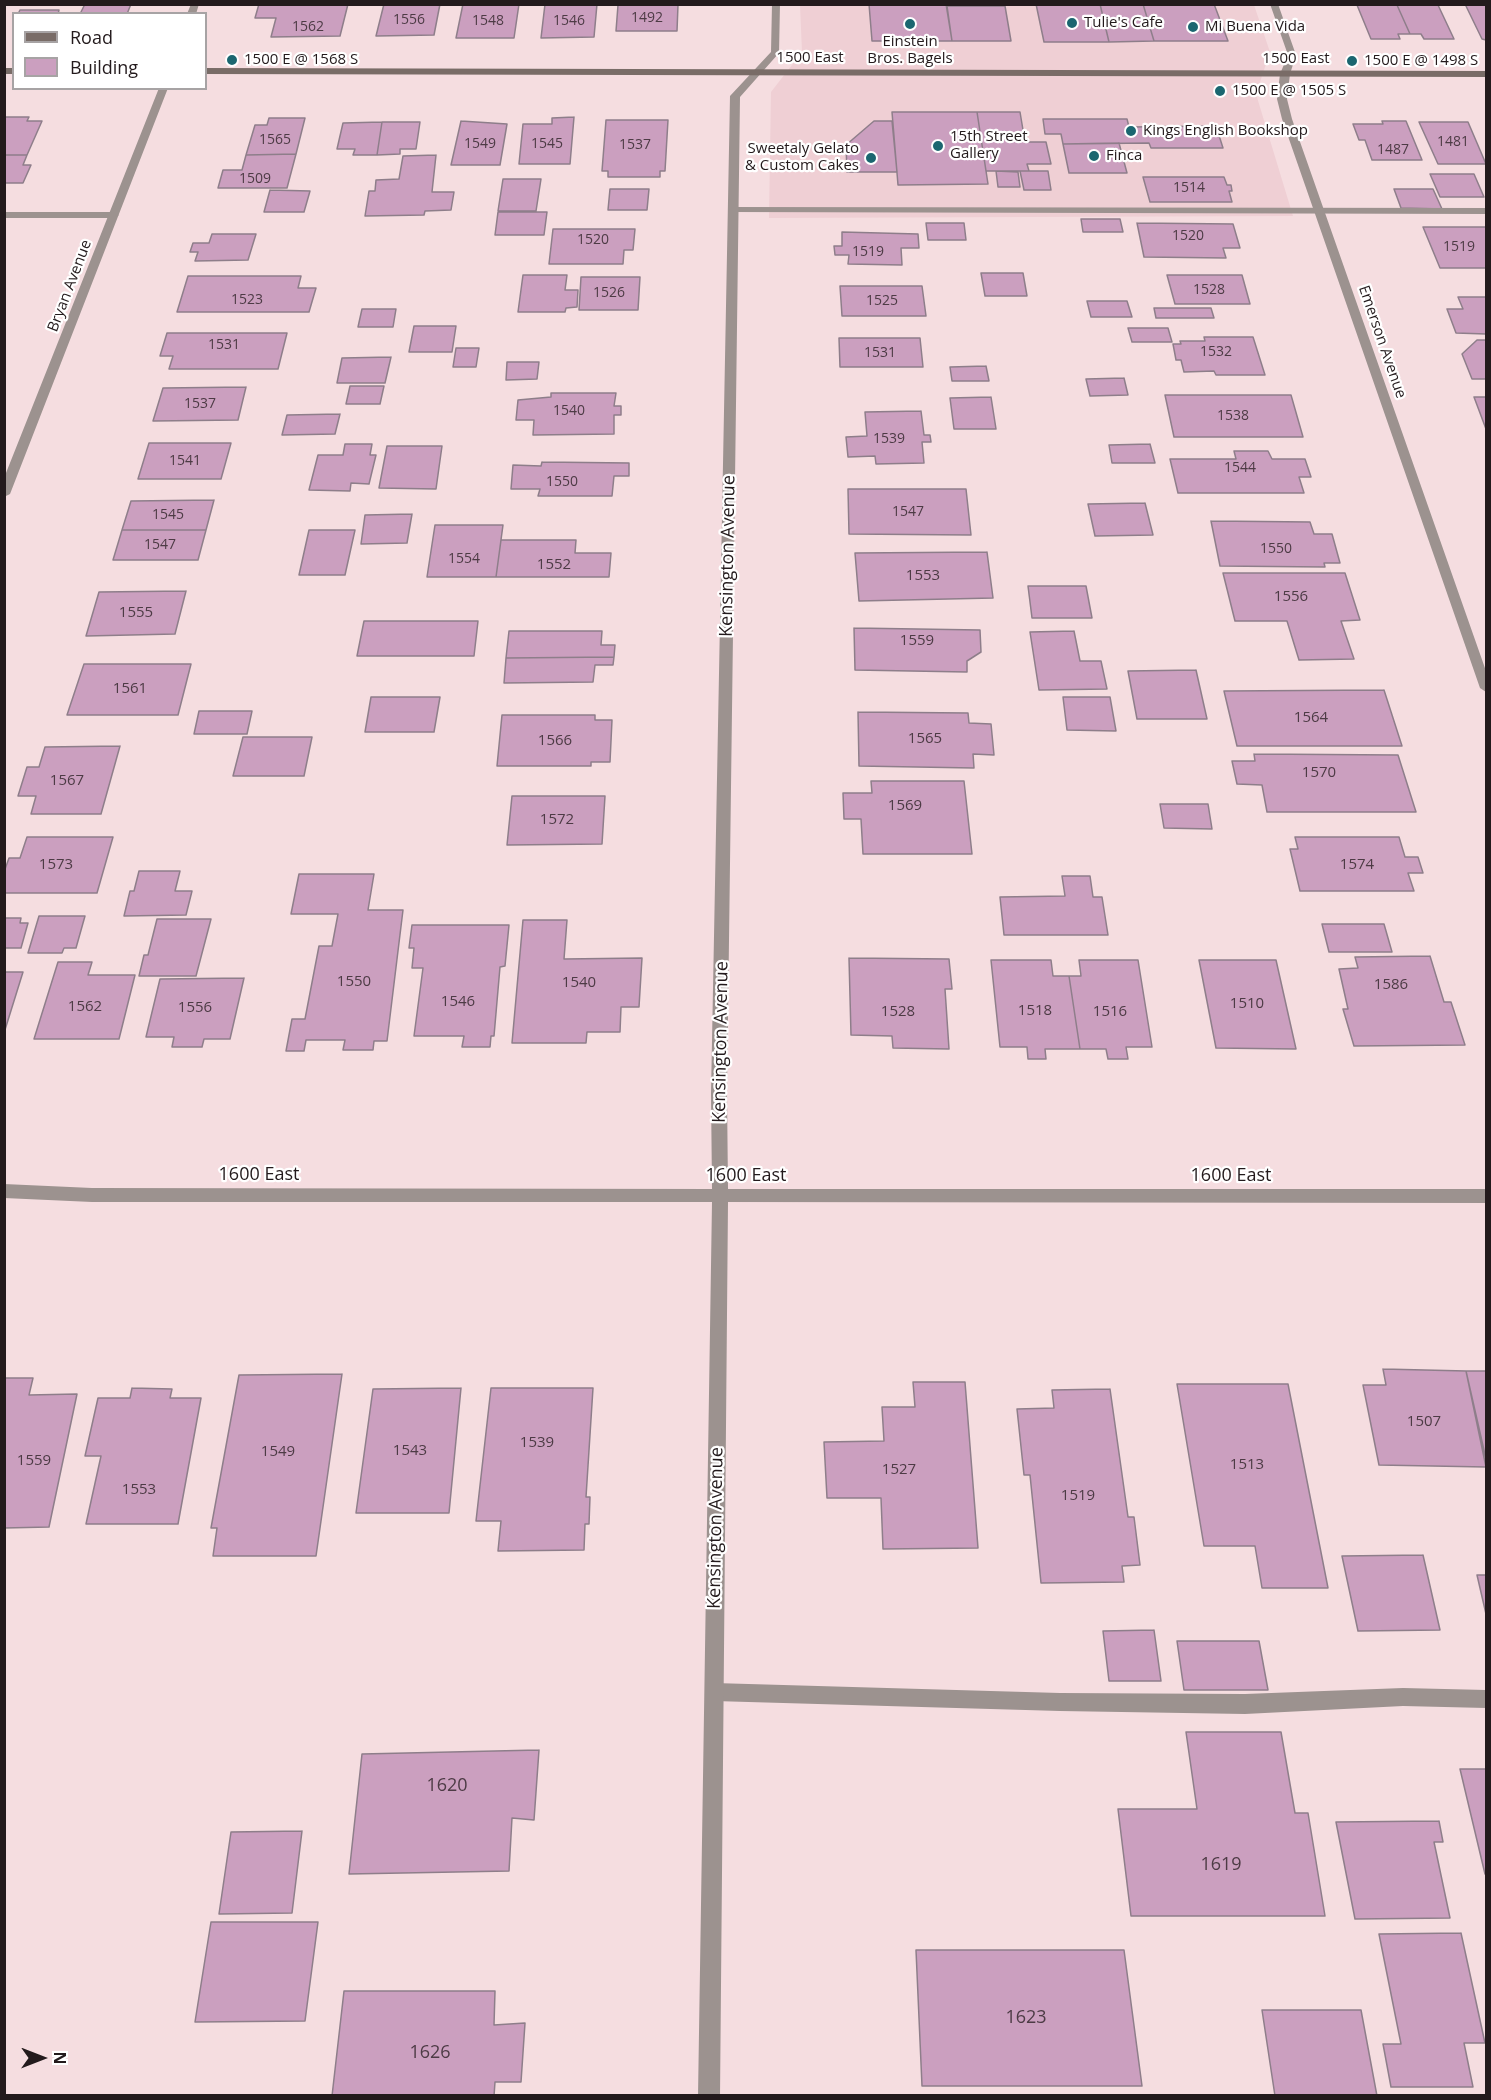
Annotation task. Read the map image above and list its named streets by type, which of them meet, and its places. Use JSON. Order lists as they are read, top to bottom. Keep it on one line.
{"streets":{"street":["1500 East","Bryan Avenue","Emerson Avenue","Kensington Avenue","1600 East"]},"crossings":[["1500 East","Emerson Avenue"],["1500 East","Kensington Avenue"],["Kensington Avenue","1600 East"]],"places":["Tulie's Cafe","Einstein Bros. Bagels","Mi Buena Vida","1500 E @ 1568 S","1500 E @ 1498 S","1500 E @ 1505 S","Kings English Bookshop","15th Street Gallery","Finca","Sweetaly Gelato & Custom Cakes"],"house_numbers":["1492","1556","1548","1546","1562","1565","1481","1549","1545","1537","1487","1509","1514","1520","1520","1519","1519","1528","1526","1523","1525","1531","1532","1531","1537","1540","1538","1539","1541","1544","1550","1547","1545","1547","1550","1554","1552","1553","1556","1555","1559","1561","1564","1565","1566","1570","1567","1569","1572","1573","1574","1550","1540","1586","1546","1510","1562","1556","1518","1528","1516","1507","1539","1543","1549","1559","1513","1527","1553","1519","1620","1619","1623","1626"],"legend":["Road","Building"],"north":"right"}
